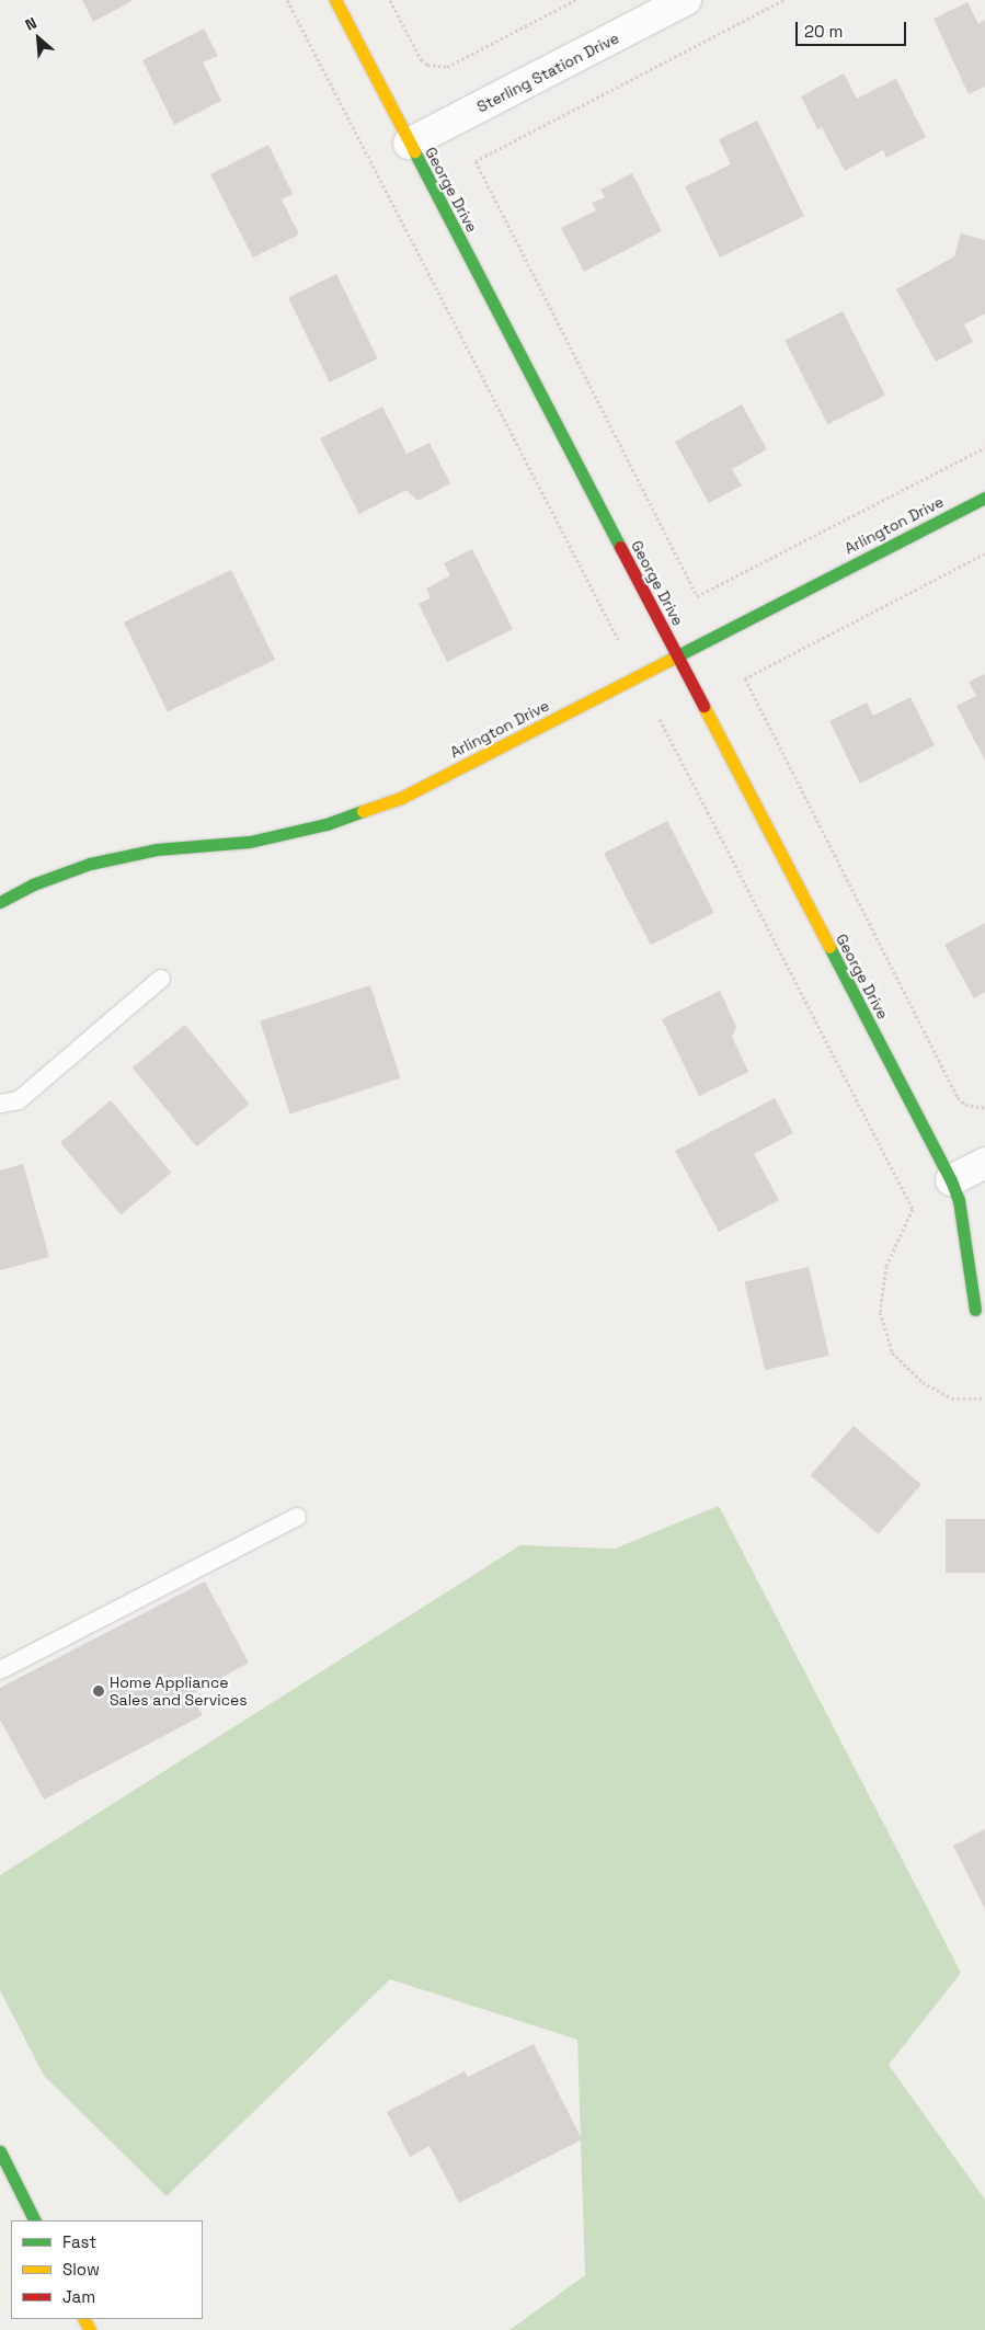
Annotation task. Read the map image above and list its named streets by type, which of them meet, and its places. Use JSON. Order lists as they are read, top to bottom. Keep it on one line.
{"streets":{"street":["Sterling Station Drive","George Drive","Arlington Drive"]},"crossings":[["Sterling Station Drive","George Drive"],["George Drive","Arlington Drive"]],"places":["Home Appliance Sales and Services"],"legend":["Fast","Slow","Jam"],"scale_bar":"20 m","north":"top left"}
